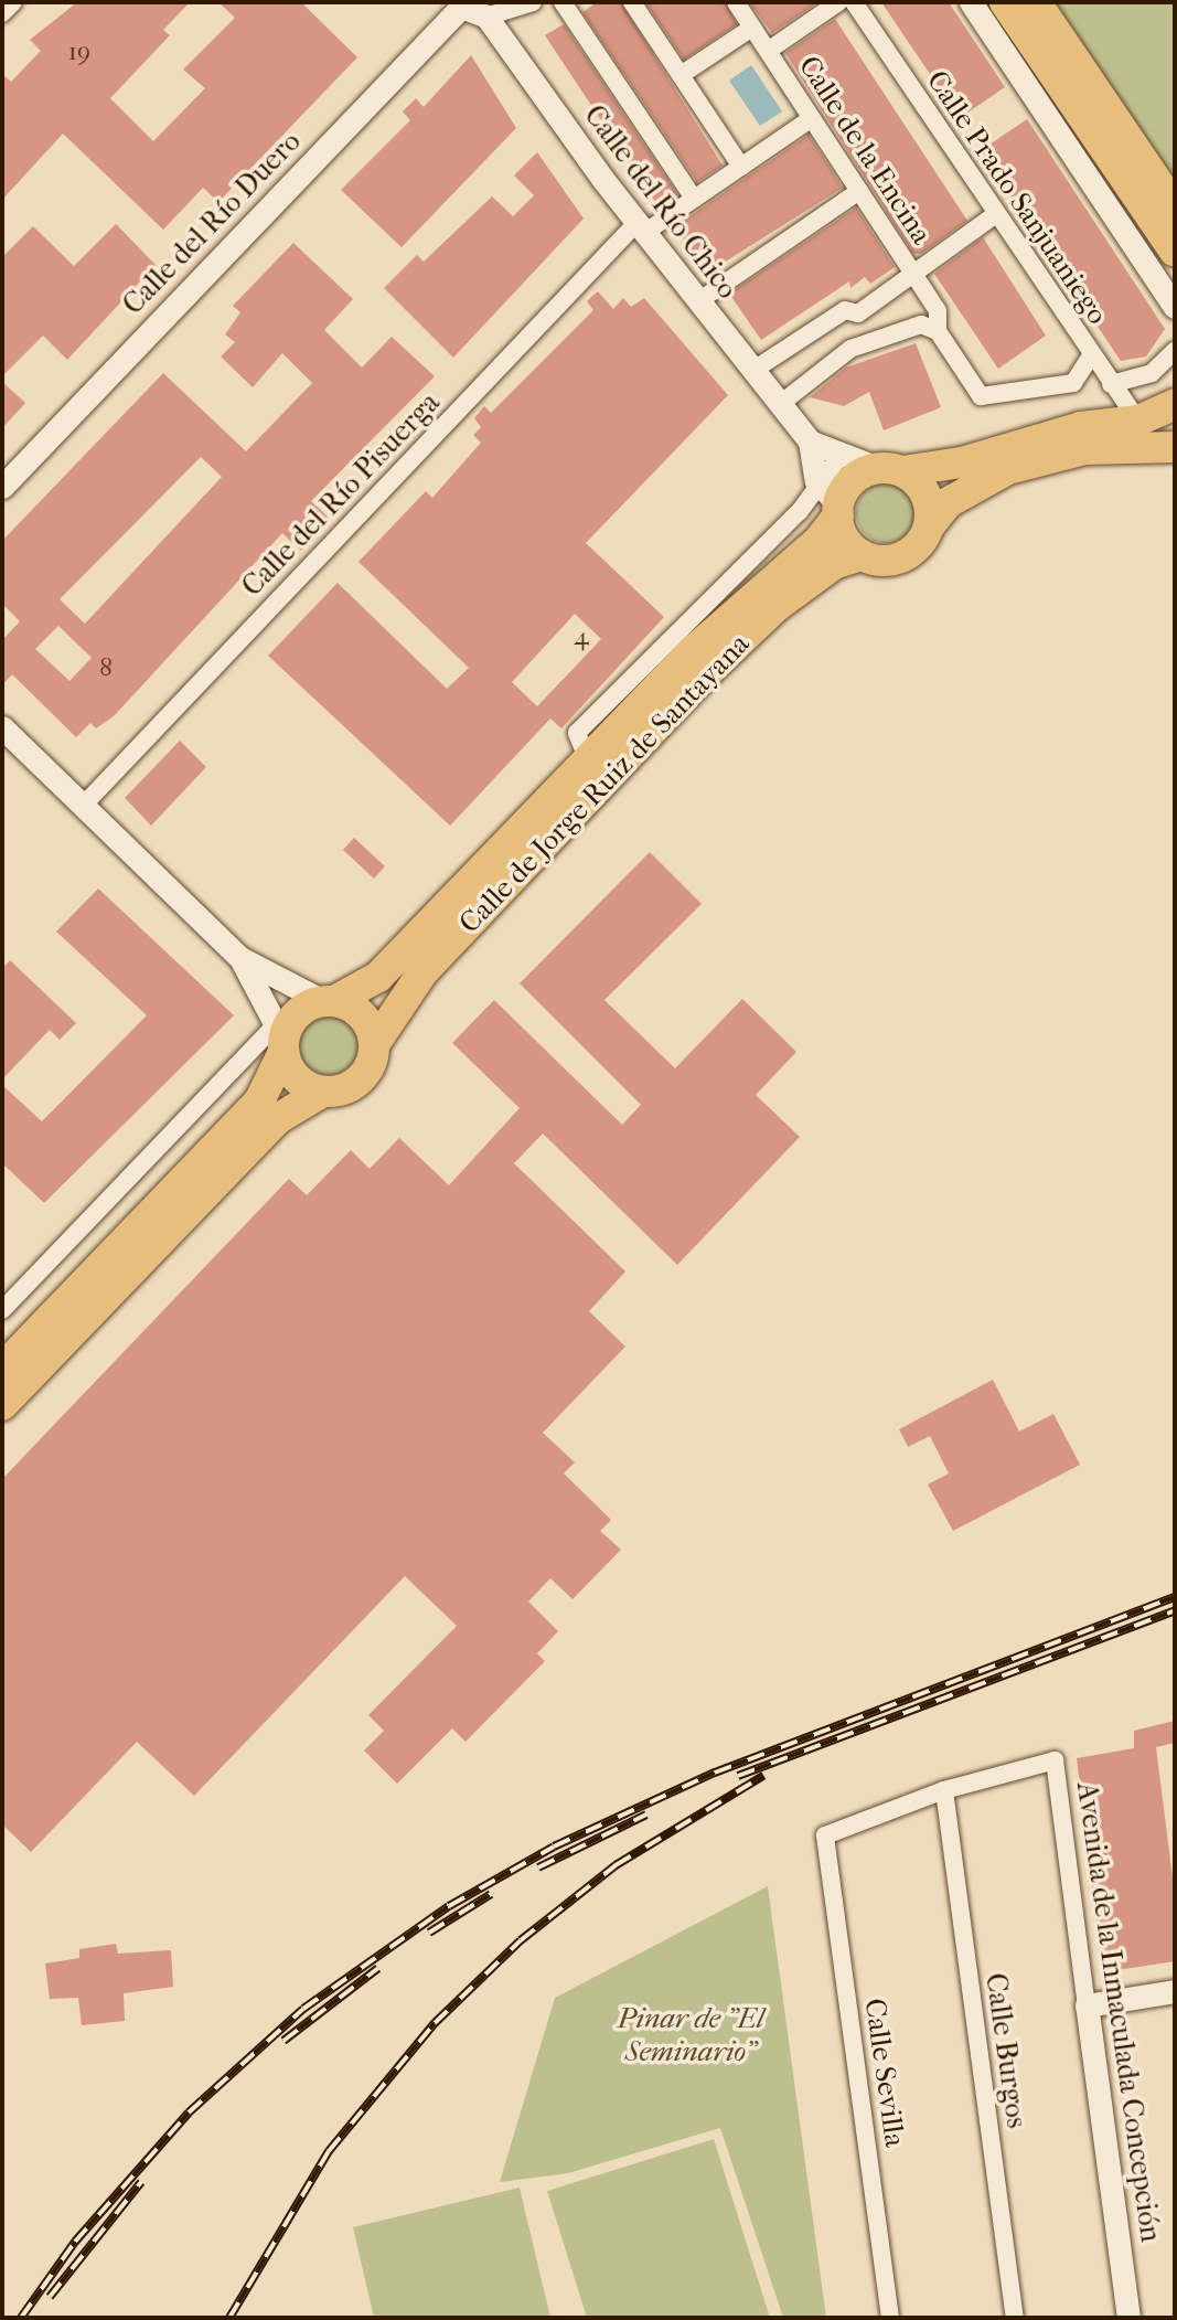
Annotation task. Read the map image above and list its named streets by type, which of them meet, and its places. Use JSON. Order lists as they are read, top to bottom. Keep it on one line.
{"streets":{"highway":["Calle de Jorge Ruiz de Santayana"],"street":["Calle de la Encina","Calle Prado Sanjuaniego","Calle del Río Chico","Calle del Río Duero","Calle del Río Pisuerga","Avenida de la Inmaculada Concepción","Calle Burgos","Calle Sevilla"]},"crossings":[["Calle de la Encina","Calle Prado Sanjuaniego"],["Calle de la Encina","Calle del Río Pisuerga"],["Calle Prado Sanjuaniego","Calle de Jorge Ruiz de Santayana"],["Calle del Río Chico","Calle del Río Pisuerga"],["Calle del Río Chico","Calle de Jorge Ruiz de Santayana"],["Avenida de la Inmaculada Concepción","Calle Burgos"],["Avenida de la Inmaculada Concepción","Calle Sevilla"],["Calle Burgos","Calle Sevilla"]],"parks":["Pinar de \"El Seminario\""],"house_numbers":["19","4","8"]}
